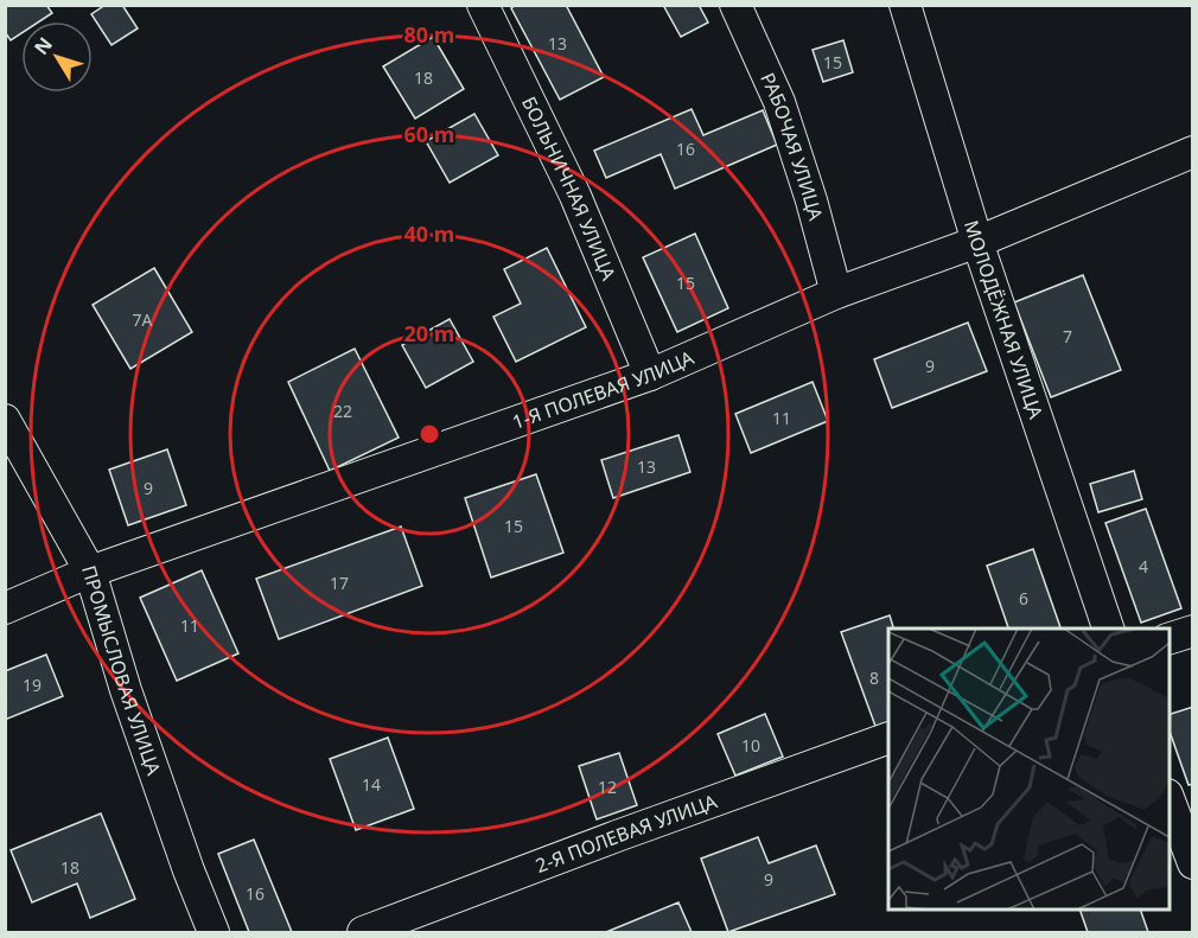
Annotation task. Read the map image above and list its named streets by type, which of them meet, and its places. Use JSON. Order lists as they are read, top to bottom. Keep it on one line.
{"streets":{"street":["РАБОЧАЯ УЛИЦА","БОЛЬНИЧНАЯ УЛИЦА","МОЛОДЁЖНАЯ УЛИЦА","1-Я ПОЛЕВАЯ УЛИЦА","ПРОМЫСЛОВАЯ УЛИЦА","2-Я ПОЛЕВАЯ УЛИЦА"]},"crossings":[["РАБОЧАЯ УЛИЦА","1-Я ПОЛЕВАЯ УЛИЦА"],["БОЛЬНИЧНАЯ УЛИЦА","1-Я ПОЛЕВАЯ УЛИЦА"],["МОЛОДЁЖНАЯ УЛИЦА","1-Я ПОЛЕВАЯ УЛИЦА"],["1-Я ПОЛЕВАЯ УЛИЦА","ПРОМЫСЛОВАЯ УЛИЦА"]],"house_numbers":["13","15","18","16","15","7А","7","9","22","11","13","9","15","4","17","6","11","8","19","10","14","12","18","9","16"],"north":"top left","rings":["80 m","60 m","40 m","20 m"]}
